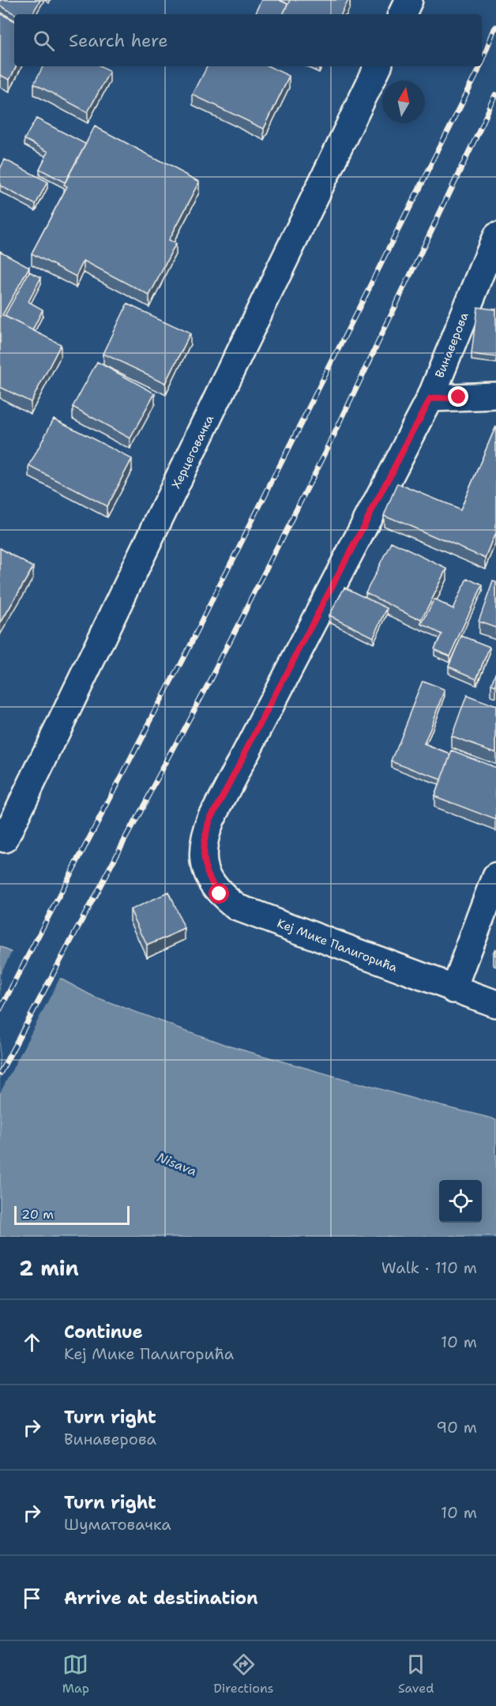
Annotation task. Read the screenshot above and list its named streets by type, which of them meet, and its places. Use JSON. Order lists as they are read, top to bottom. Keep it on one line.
{"streets":{"street":["Винаверова","Херцеговачка","Кеј Мике Палигорића"]},"crossings":[["Винаверова","Кеј Мике Палигорића"]],"water":["Nisava"],"scale_bar":"20 m","north":"top","page":{"search":"Search here","scale":"20 m","heading":["2 min","Walk · 110 m"],"list":[["Continue","Кеј Мике Палигорића","10 m"],["Turn right","Винаверова","90 m"],["Turn right","Шуматовачка","10 m"],"Arrive at destination"],"nav":["Map","Directions","Saved"]}}
